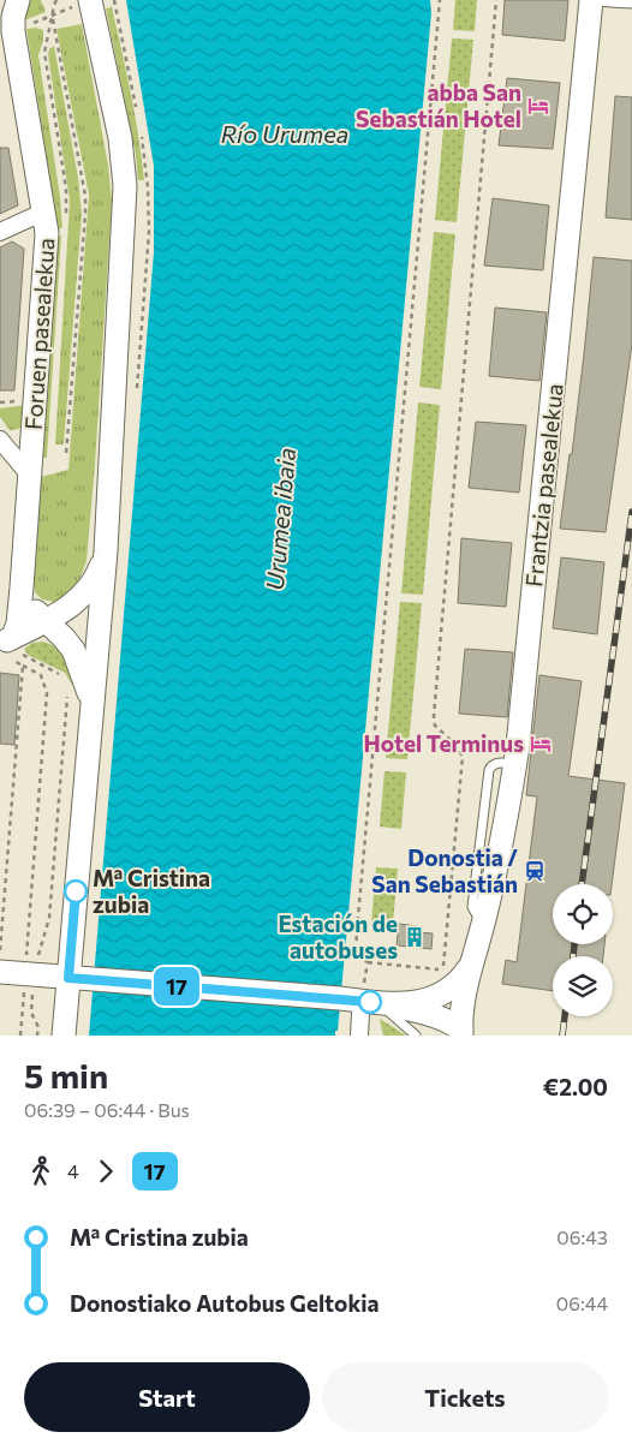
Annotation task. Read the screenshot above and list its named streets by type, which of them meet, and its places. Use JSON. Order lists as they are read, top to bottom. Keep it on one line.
{"streets":{"main road":["Foruen pasealekua","Frantzia pasealekua"]},"water":["Río Urumea","Urumea ibaia"],"places":{"hotel":["abba San Sebastián Hotel","Hotel Terminus"],"station":["Donostia / San Sebastián"],"other":["Mª Cristina zubia"],"building":["Estación de autobuses"]},"lines":["bus line 17"],"page":{"on_map":"17","heading":["5 min","06:39 – 06:44 · Bus","€2.00"],"legs":["4","17"],"list":[{"name":"Mª Cristina zubia","value":"06:43"},{"name":"Donostiako Autobus Geltokia","value":"06:44"}],"buttons":["Start","Tickets"]}}
